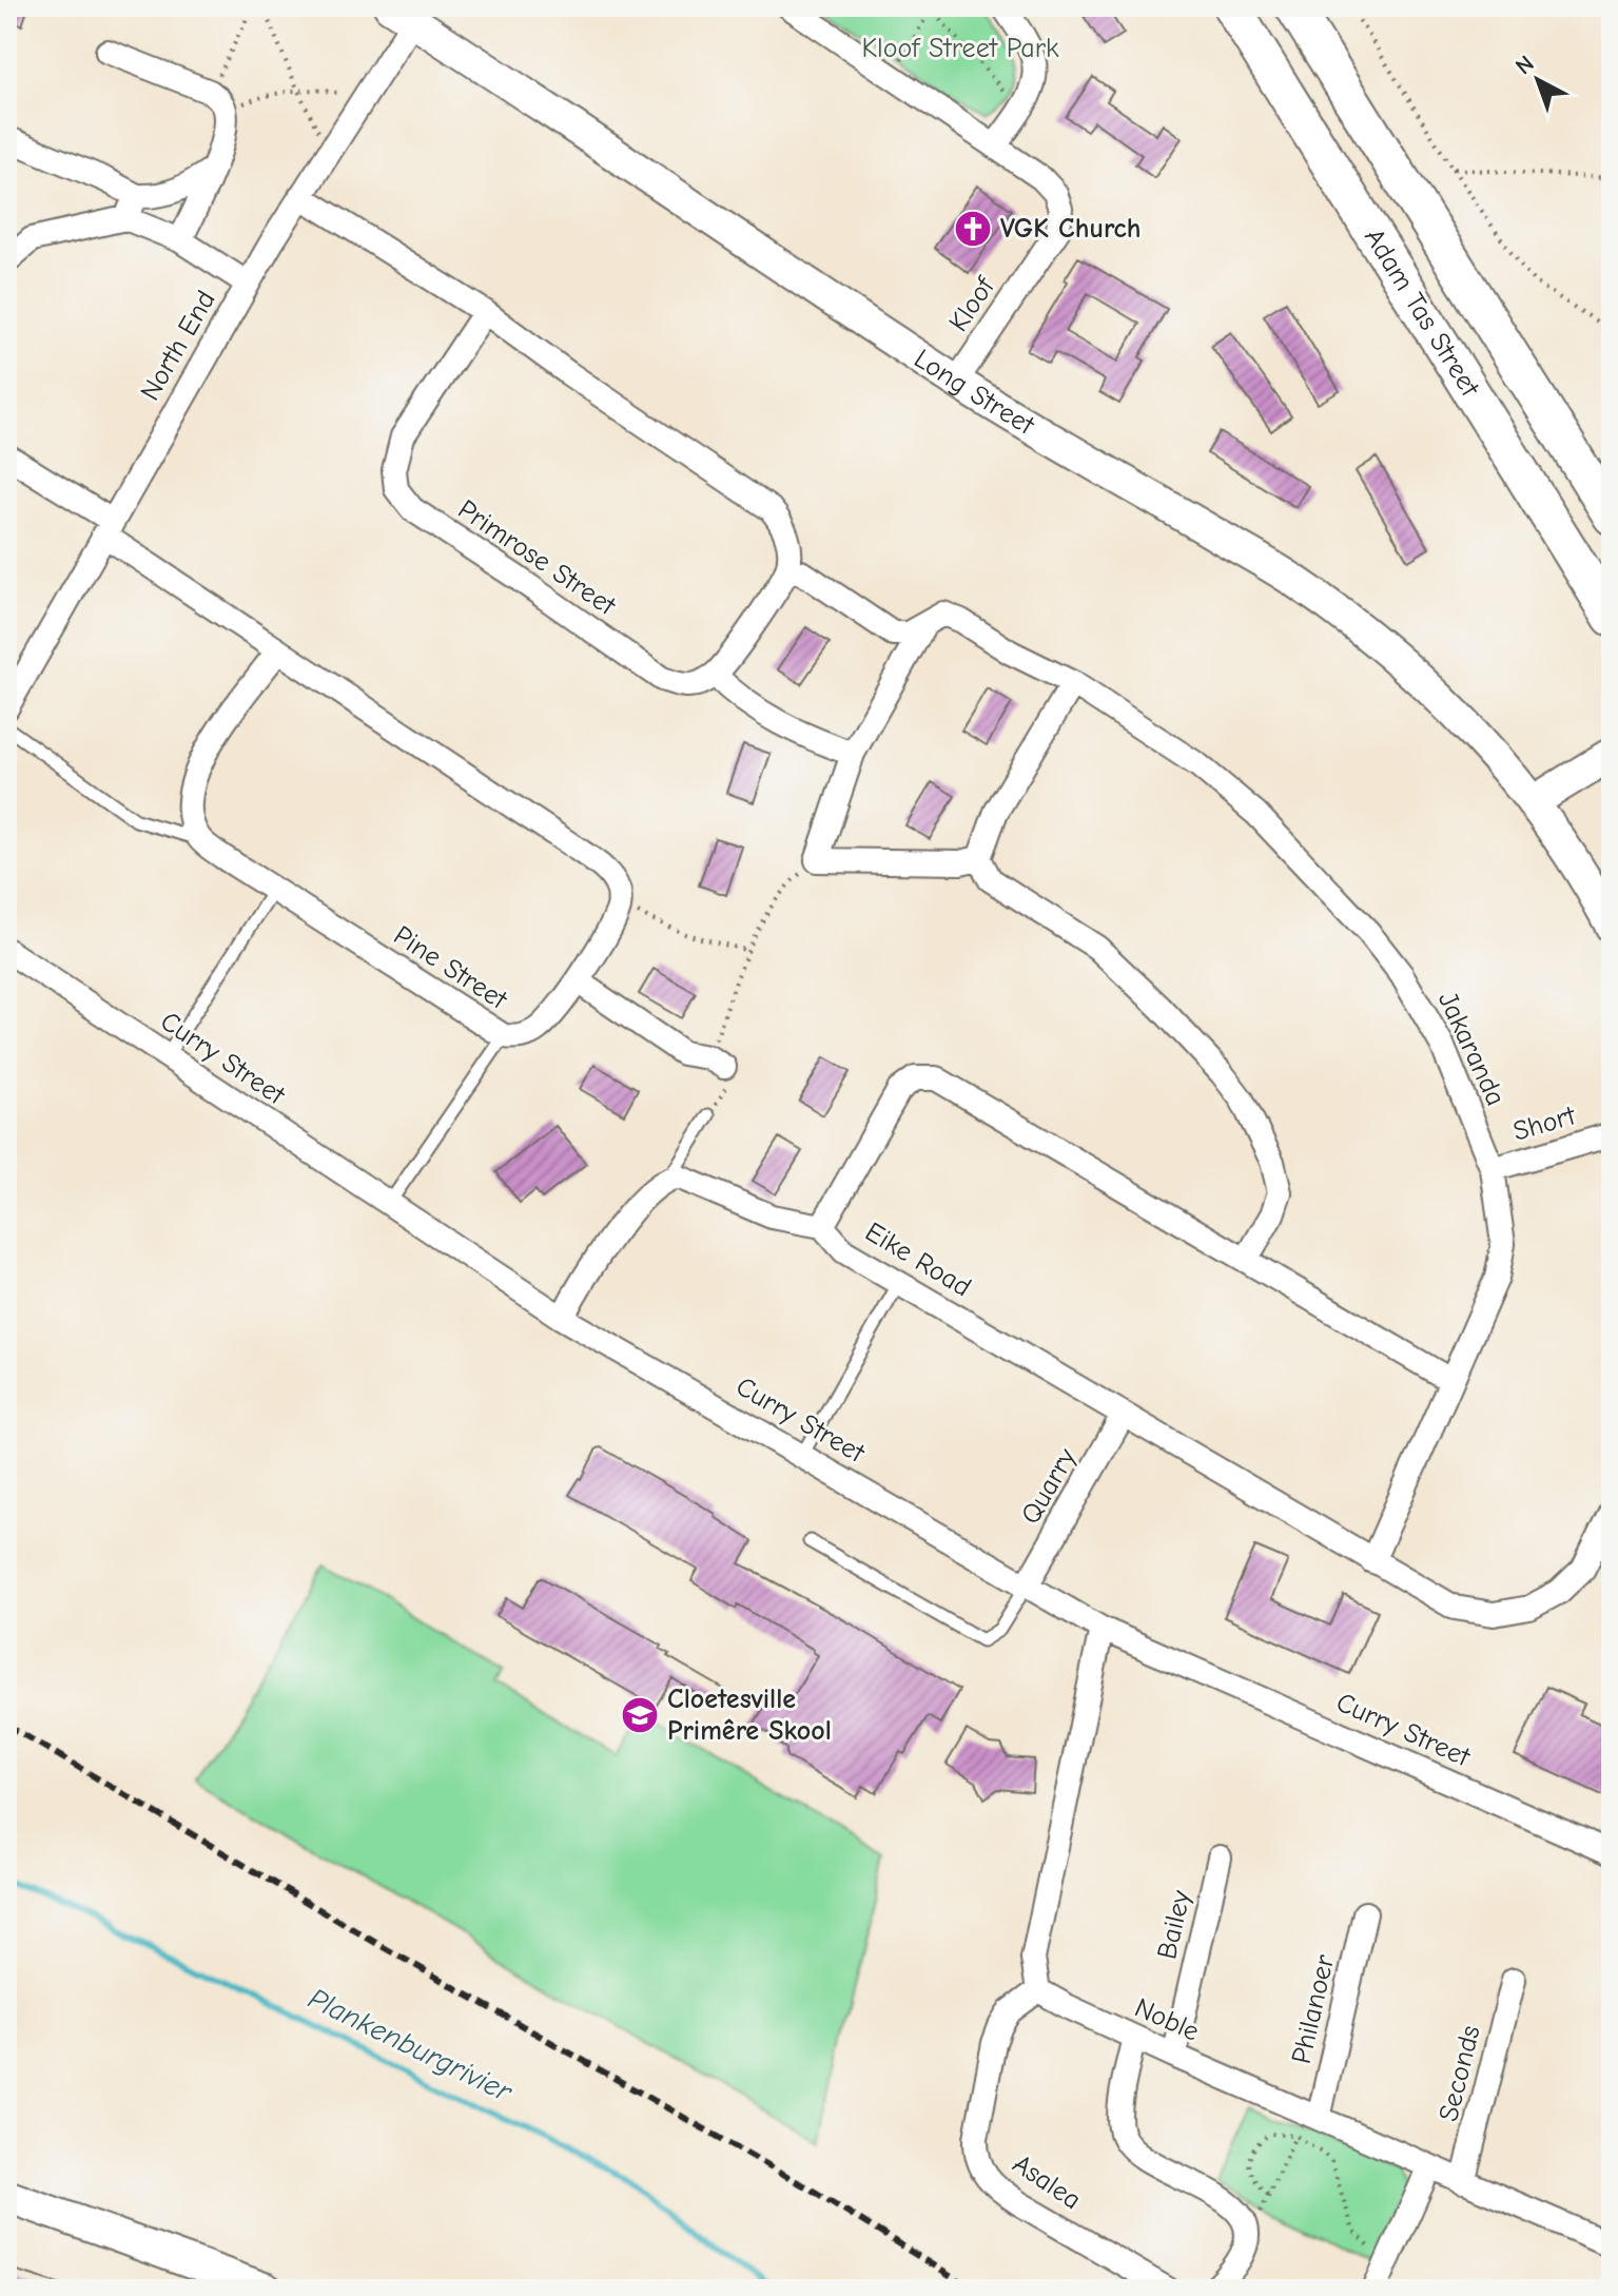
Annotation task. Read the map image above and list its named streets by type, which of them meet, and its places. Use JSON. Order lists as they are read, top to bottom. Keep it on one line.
{"streets":{"main road":["Adam Tas Street"],"street":["Kloof","North End","Long Street","Primrose Street","Pine Street","Jakaranda","Curry Street","Short","Eike Road","Quarry","Bailey","Philanoer","Noble","Seconds","Asalea"]},"crossings":[["Kloof","Long Street"],["North End","Long Street"],["Jakaranda","Short"],["Jakaranda","Eike Road"],["Curry Street","Quarry"],["Eike Road","Quarry"],["Bailey","Noble"],["Philanoer","Noble"],["Noble","Seconds"],["Noble","Asalea"]],"water":["Plankenburgrivier"],"parks":["Kloof Street Park"],"places":{"church":["VGK Church"],"school or university":["Cloetesville Primêre Skool"]},"north":"top left"}
